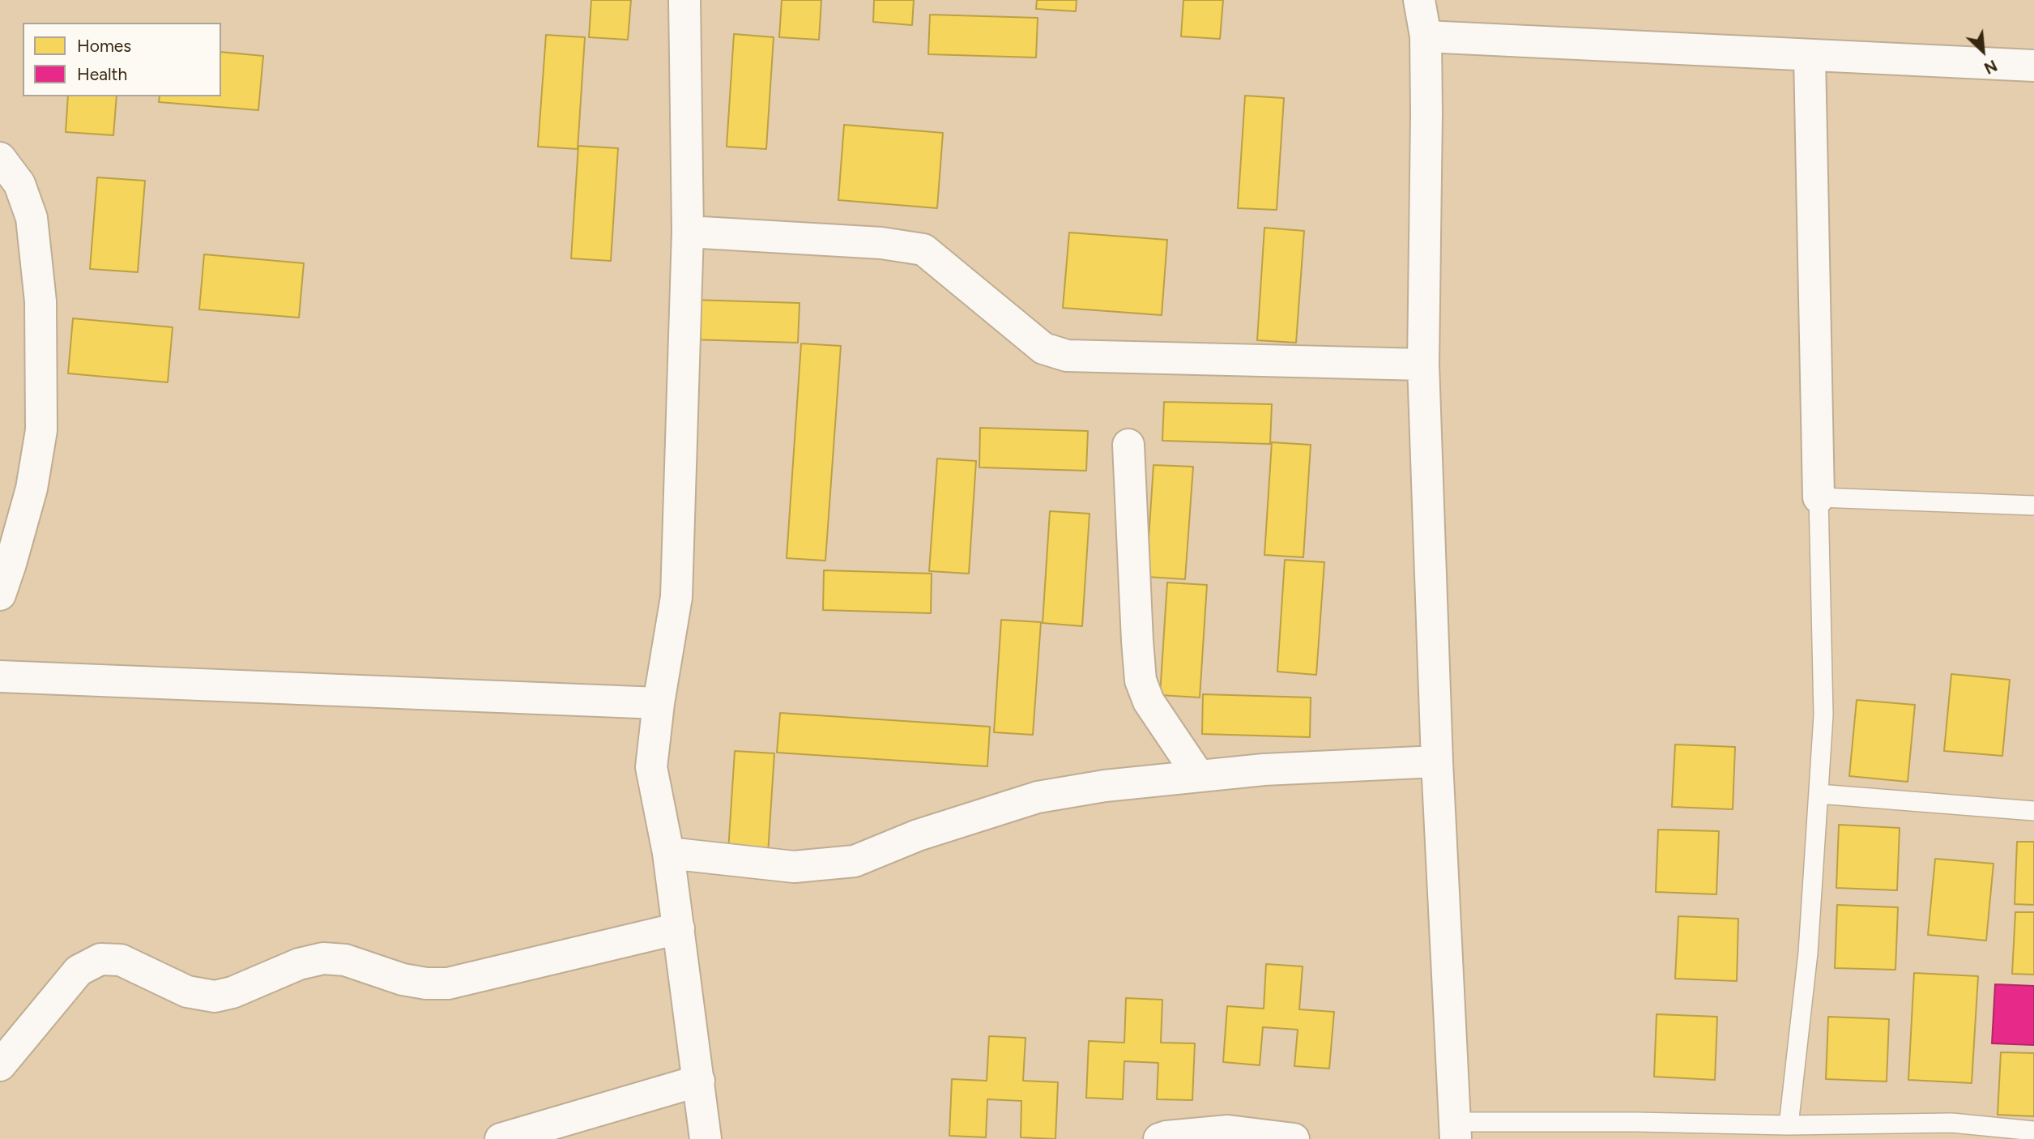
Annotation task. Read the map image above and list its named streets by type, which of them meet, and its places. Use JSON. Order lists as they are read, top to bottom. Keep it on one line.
{"legend":["Homes","Health"],"north":"bottom right"}
